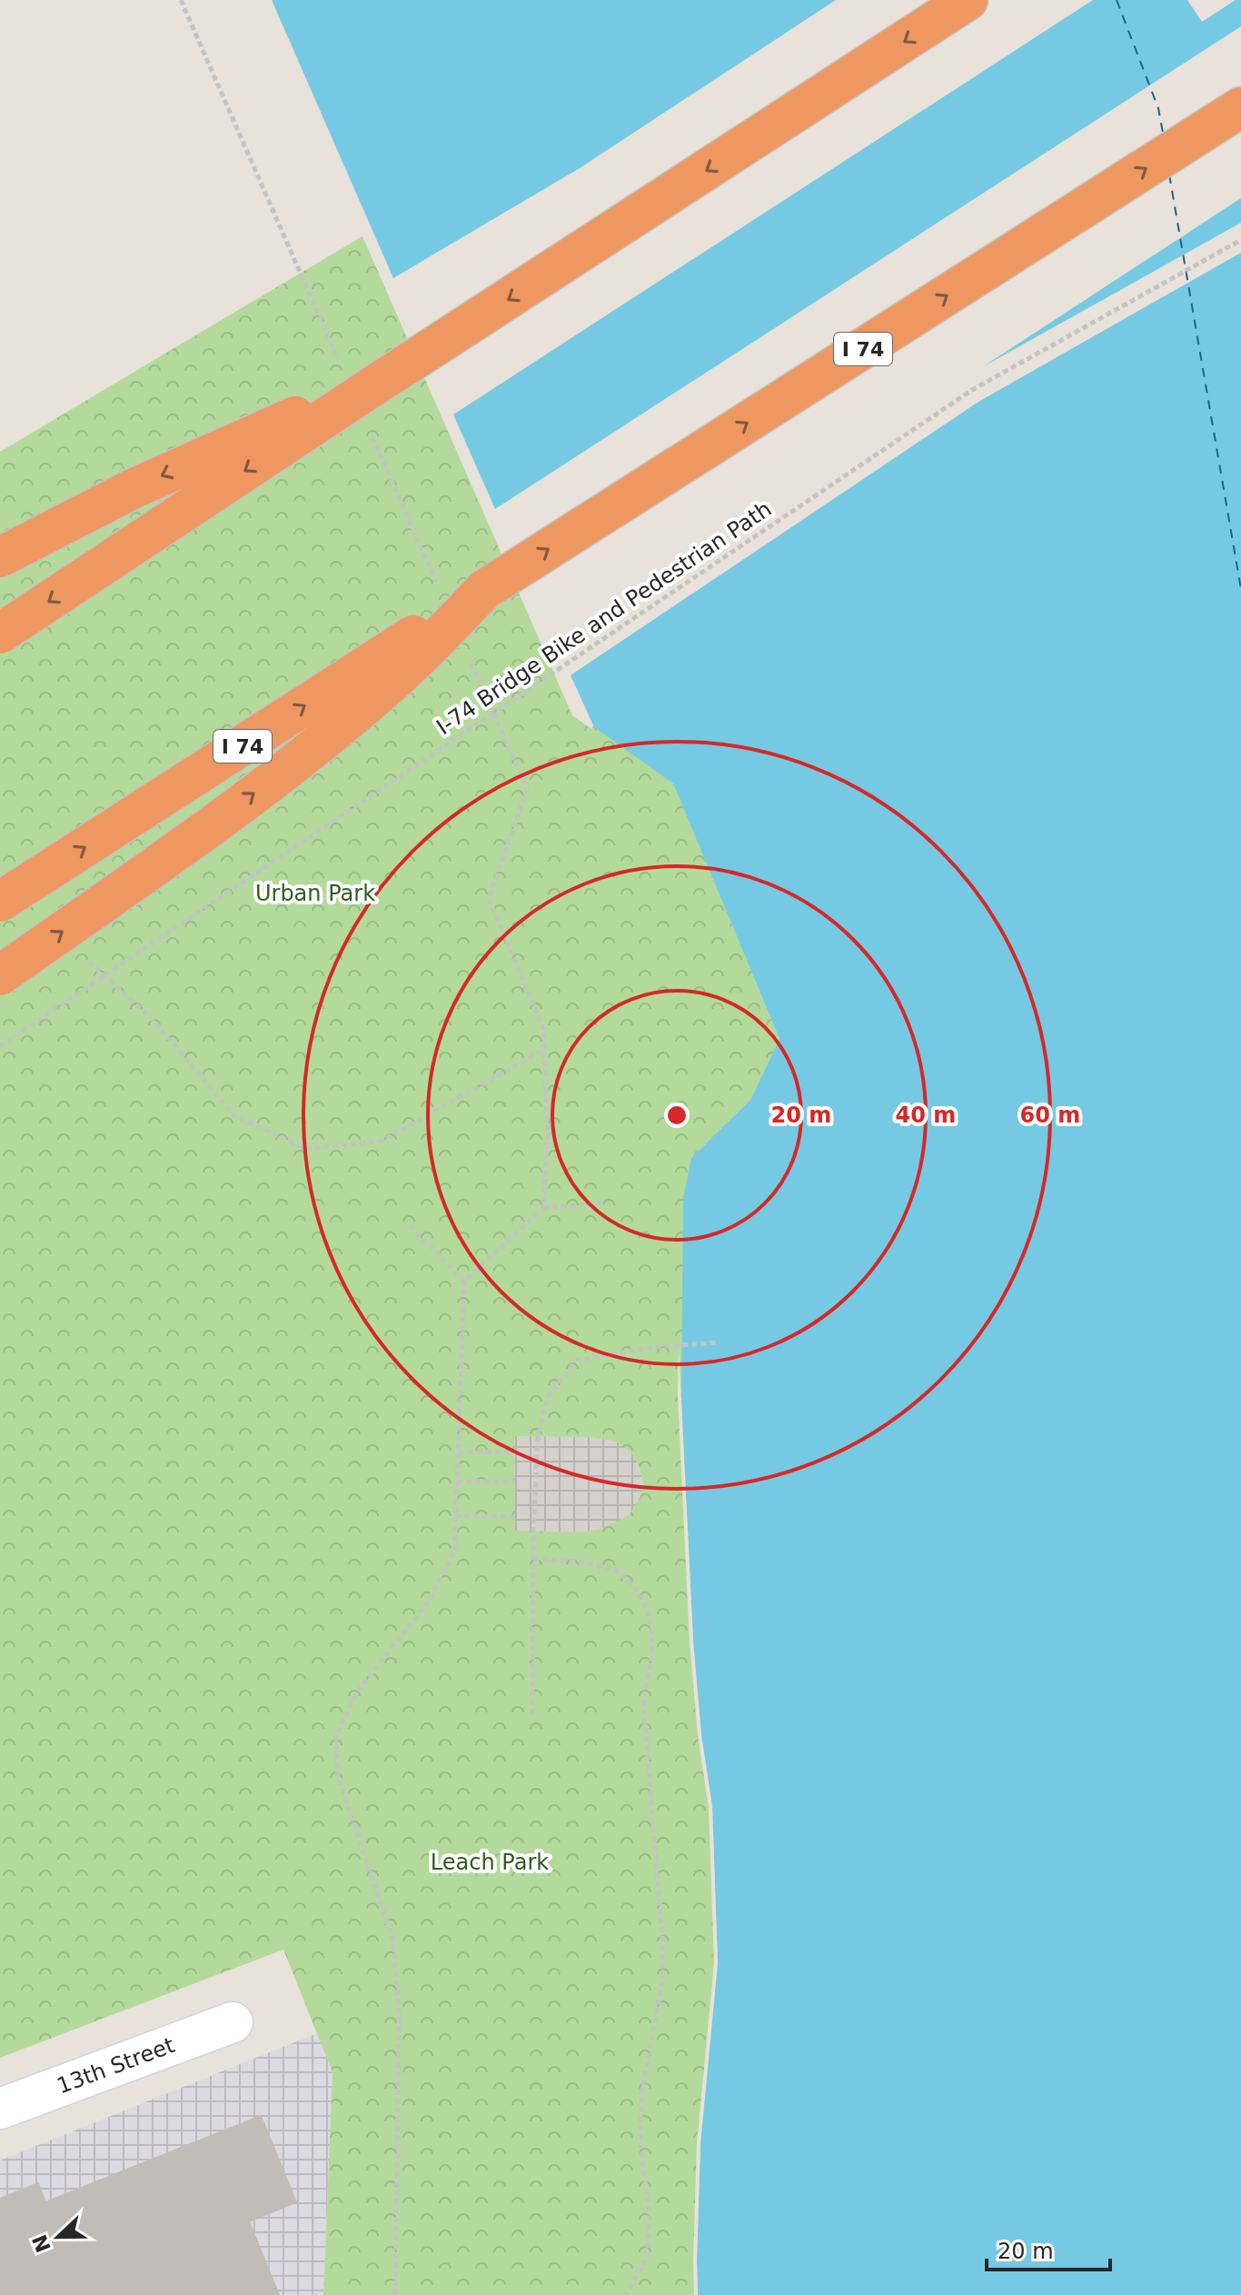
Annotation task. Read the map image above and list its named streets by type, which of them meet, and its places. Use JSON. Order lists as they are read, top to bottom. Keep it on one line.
{"streets":{"highway":["I 74"],"street":["13th Street"],"path":["I-74 Bridge Bike and Pedestrian Path"]},"parks":["Urban Park","Leach Park"],"scale_bar":"20 m","north":"left","rings":["20 m","40 m","60 m"]}
